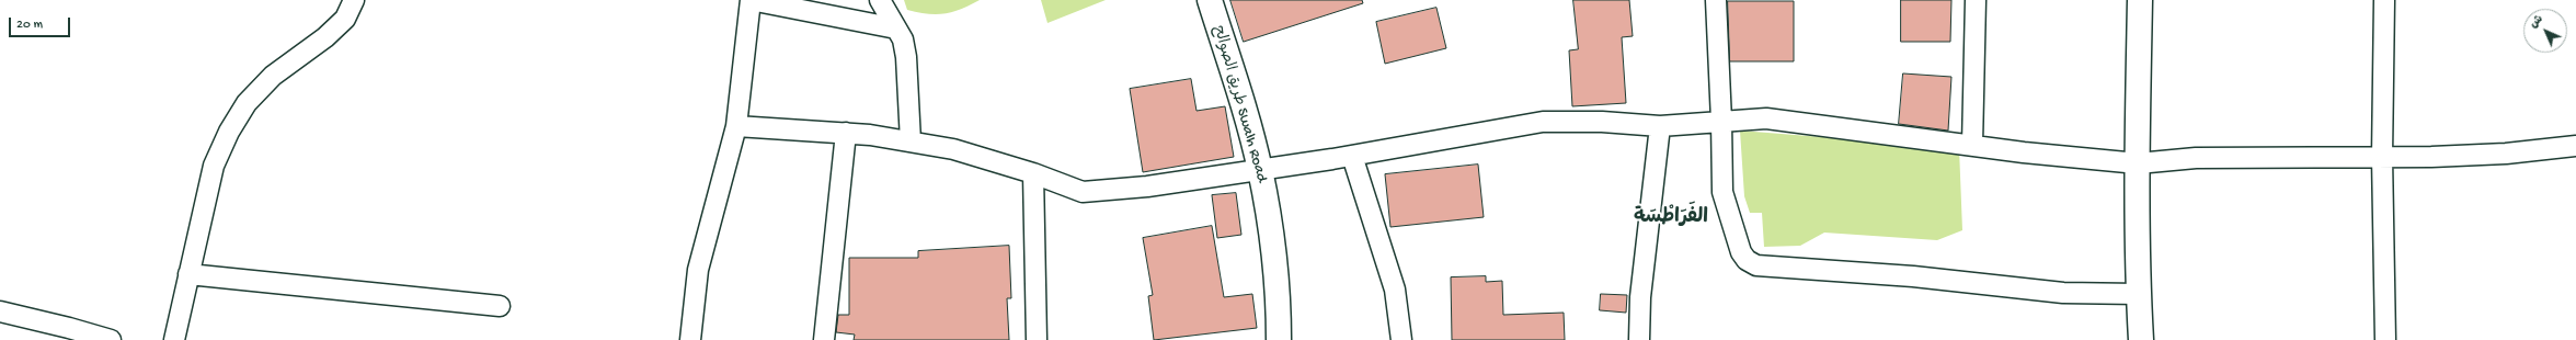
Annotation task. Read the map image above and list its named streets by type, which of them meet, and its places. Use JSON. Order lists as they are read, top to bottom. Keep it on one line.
{"streets":{"street":["طريق الصوالح Swalh Road"]},"districts":["الفَرَاطْسَة"],"scale_bar":"20 m","north":"top left"}
